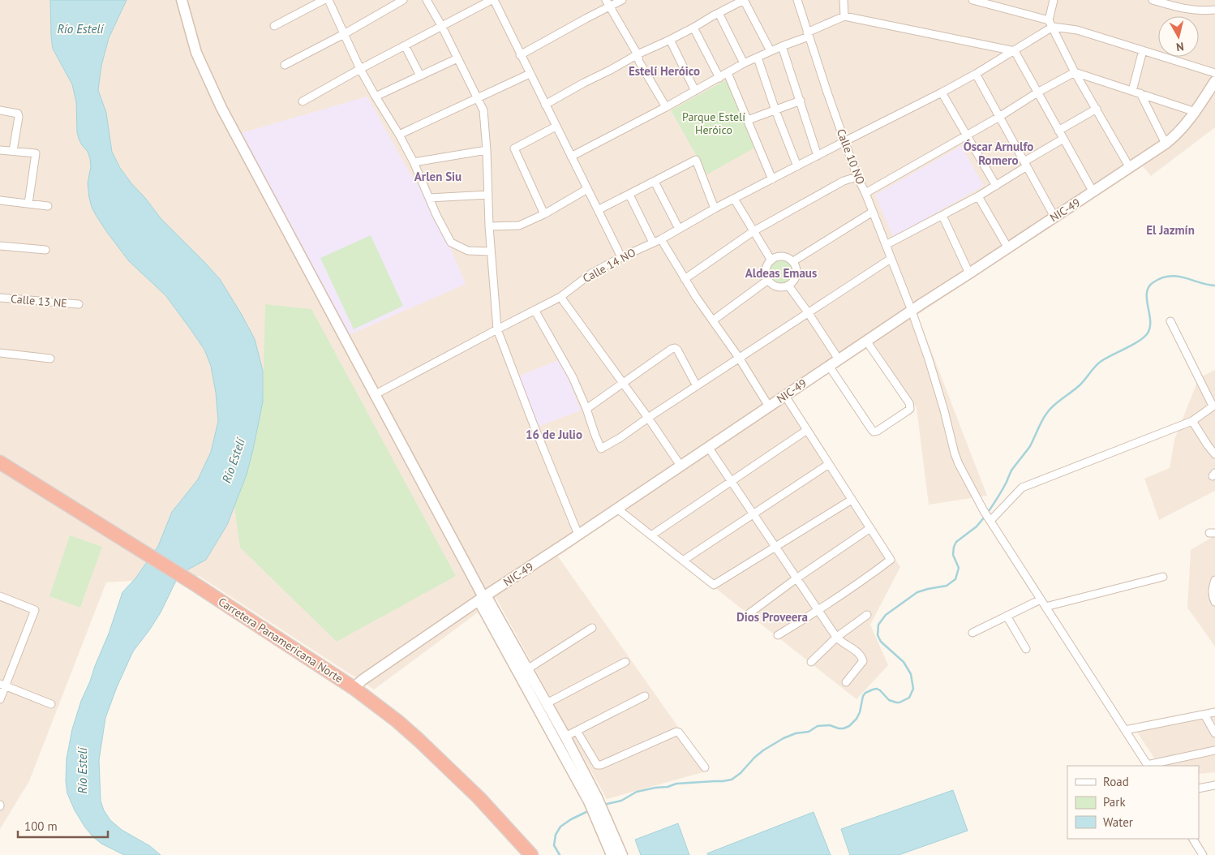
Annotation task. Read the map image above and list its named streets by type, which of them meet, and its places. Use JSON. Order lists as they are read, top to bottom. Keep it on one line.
{"streets":{"highway":["Carretera Panamericana Norte"],"street":["Calle 10 NO","NIC-49","Calle 14 NO","Calle 13 NE"]},"crossings":[["Calle 10 NO","NIC-49"],["Calle 10 NO","Calle 14 NO"],["NIC-49","Carretera Panamericana Norte"]],"districts":["Estelí Heróico","Óscar Arnulfo Romero","Arlen Siu","El Jazmín","Aldeas Emaus","16 de Julio","Dios Proveera"],"water":["Río Estelí"],"parks":["Parque Estelí Heróico"],"legend":["Road","Park","Water"],"scale_bar":"100 m","north":"bottom"}
